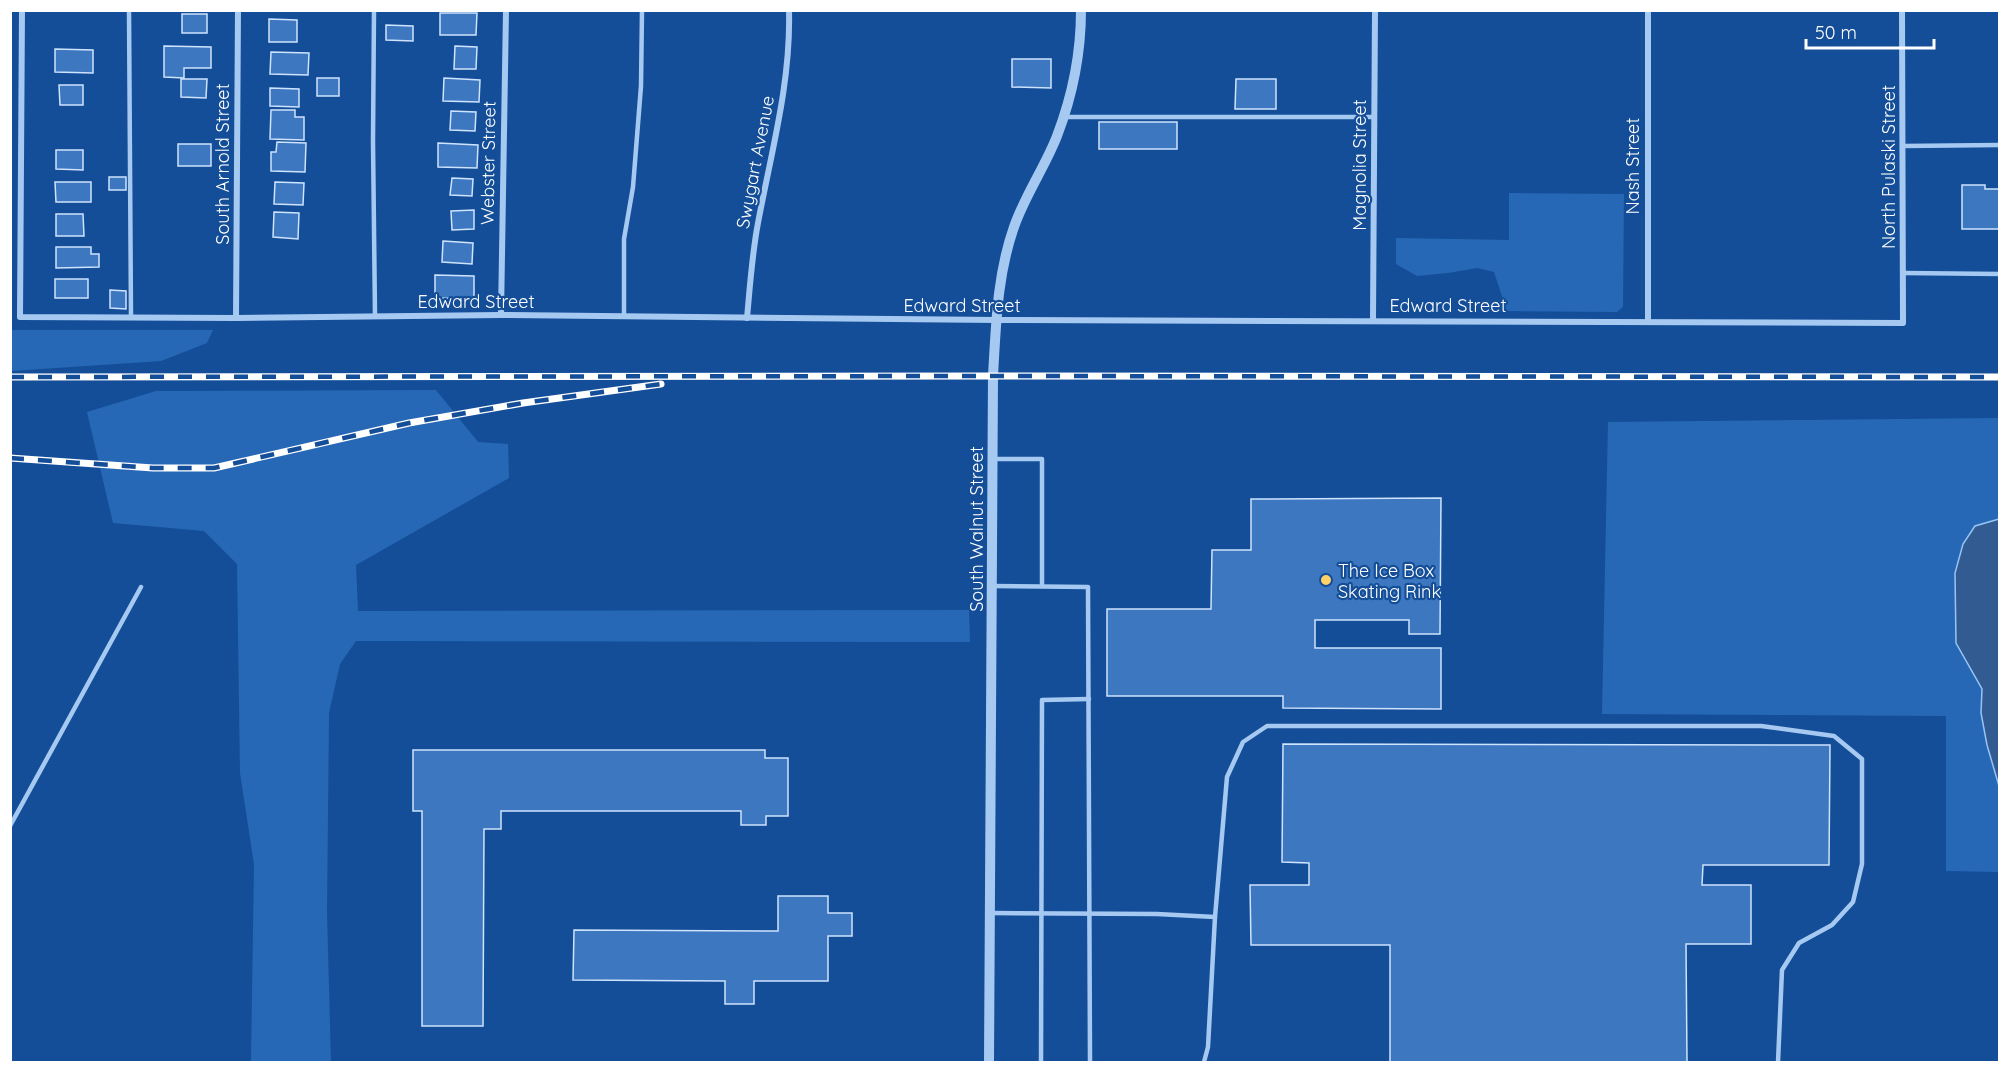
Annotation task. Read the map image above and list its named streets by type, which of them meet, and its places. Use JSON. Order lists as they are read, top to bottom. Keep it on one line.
{"streets":{"street":["Swygart Avenue","Webster Street","South Arnold Street","Magnolia Street","Nash Street","North Pulaski Street","Edward Street","South Walnut Street"]},"crossings":[["Swygart Avenue","Edward Street"],["Webster Street","Edward Street"],["South Arnold Street","Edward Street"],["Magnolia Street","Edward Street"],["Nash Street","Edward Street"],["North Pulaski Street","Edward Street"],["Edward Street","South Walnut Street"]],"places":["The Ice Box Skating Rink"],"scale_bar":"50 m"}
